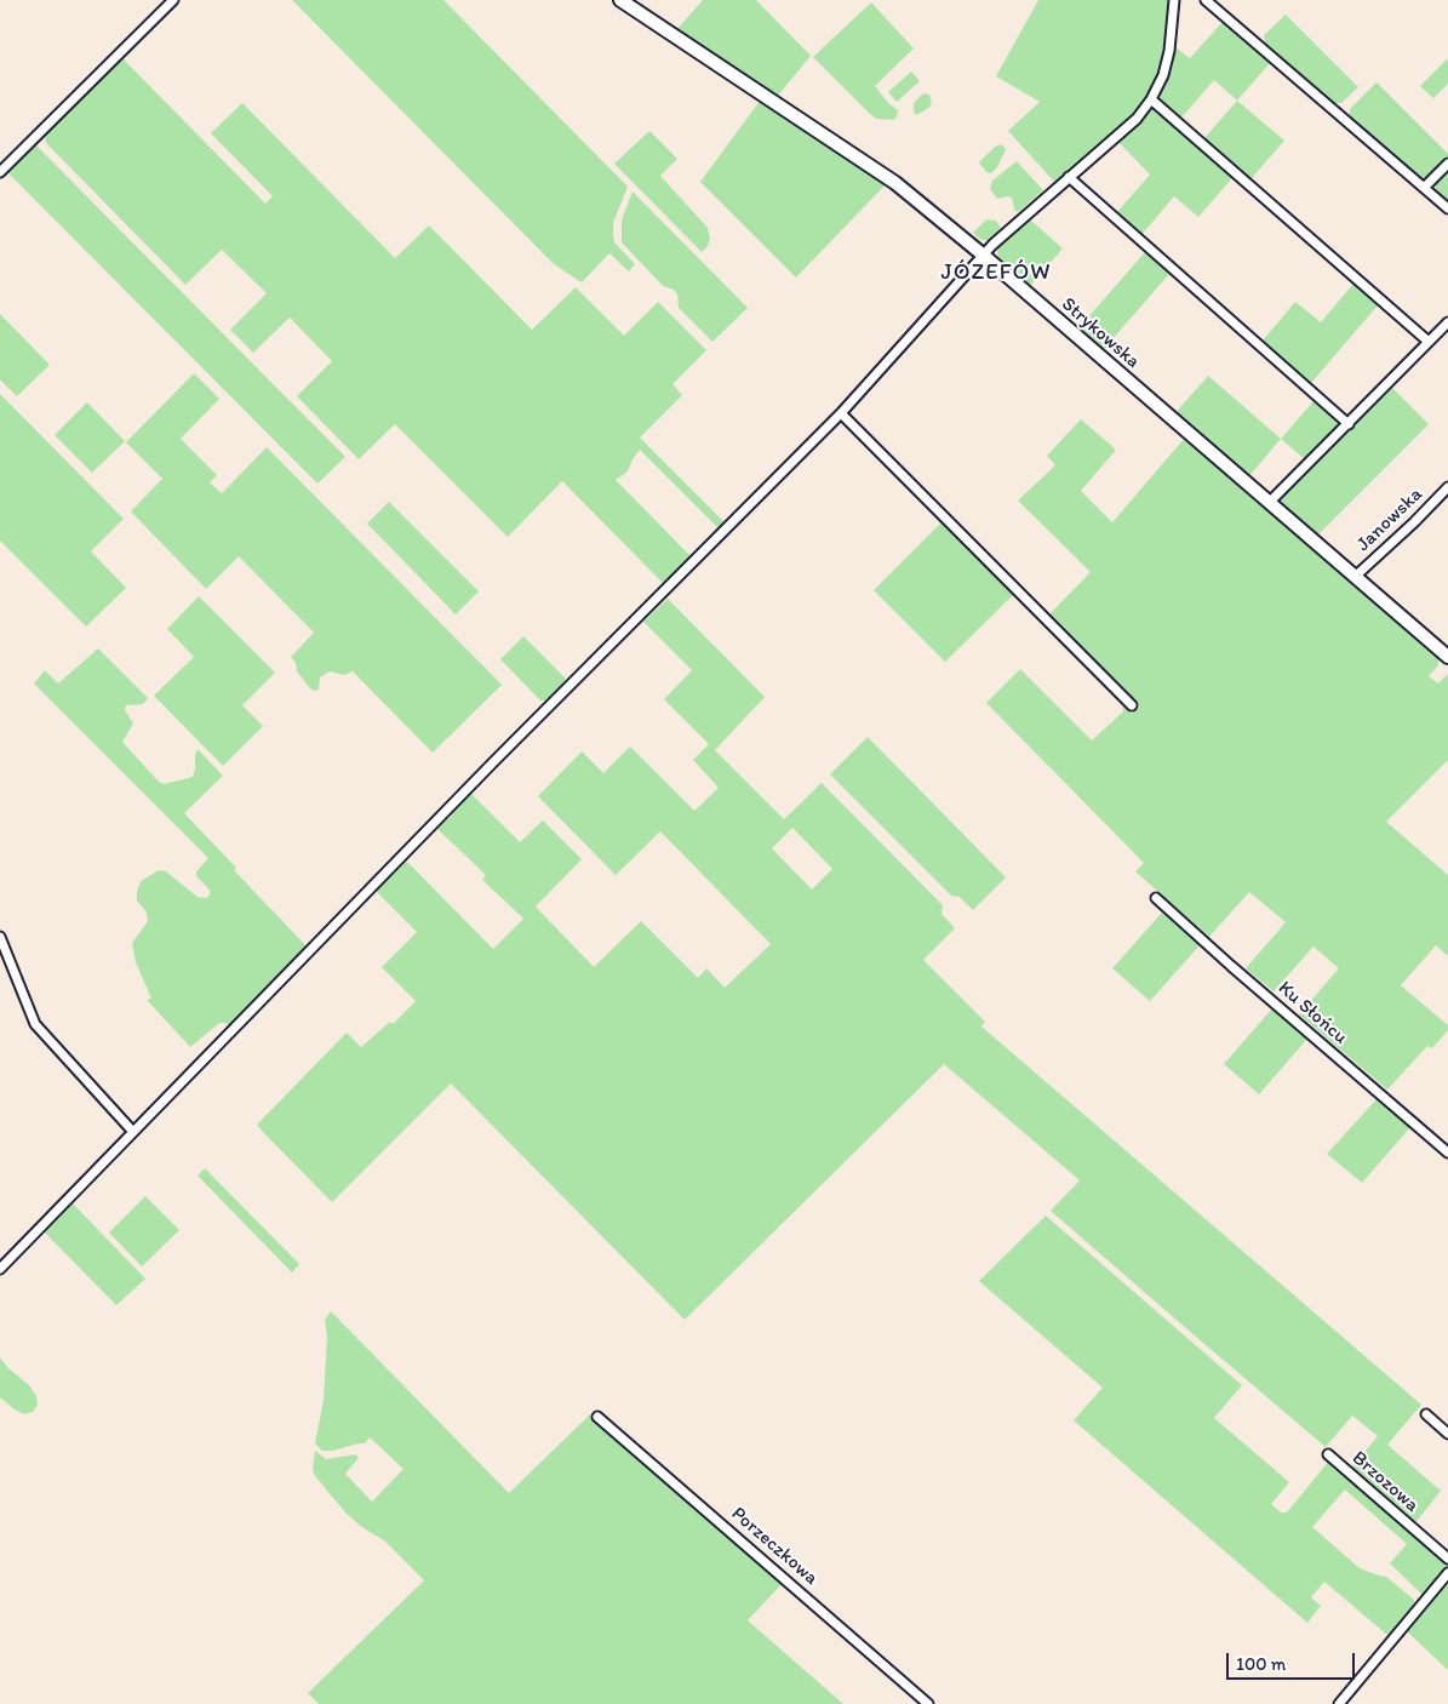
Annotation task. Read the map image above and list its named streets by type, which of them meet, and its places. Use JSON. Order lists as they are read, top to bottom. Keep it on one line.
{"streets":{"street":["Strykowska","Janowska","Ku Słońcu","Brzozowa","Porzeczkowa"]},"crossings":[["Strykowska","Janowska"]],"districts":["JÓZEFÓW"],"scale_bar":"100 m"}
